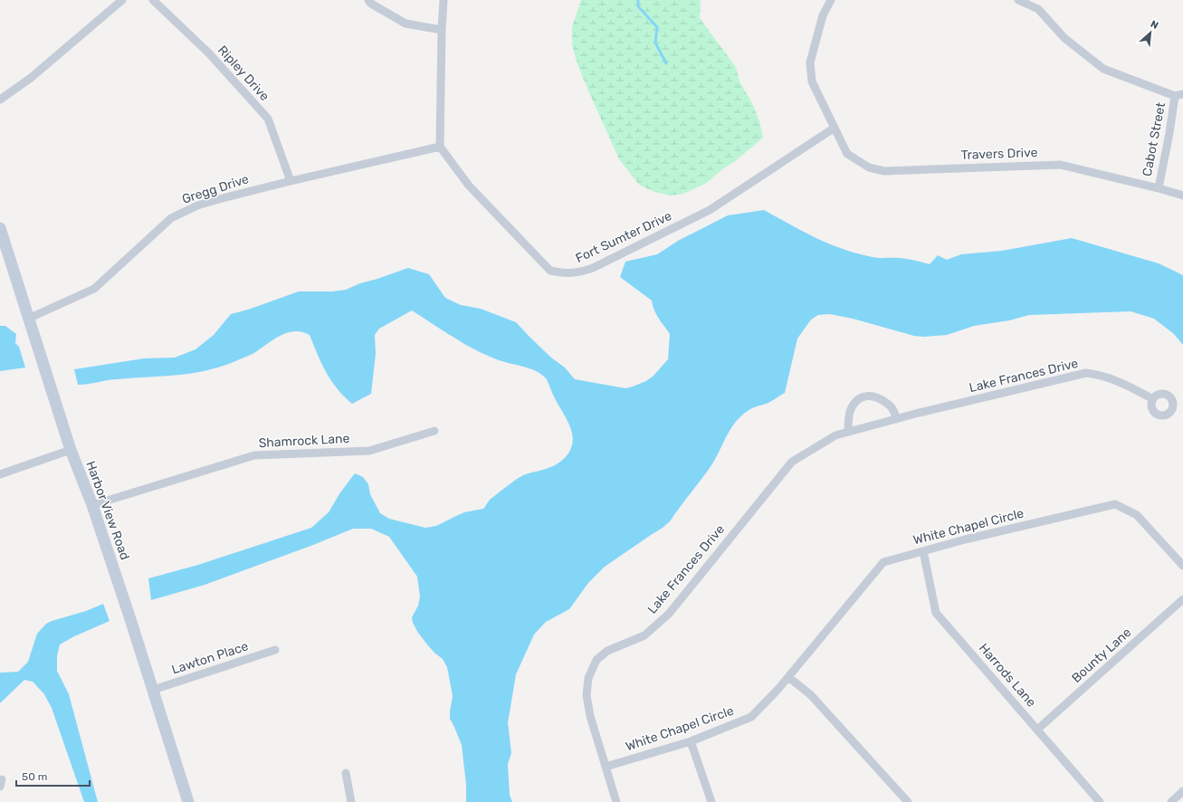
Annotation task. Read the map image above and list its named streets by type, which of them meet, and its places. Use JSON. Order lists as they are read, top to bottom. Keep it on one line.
{"streets":{"main road":["Harbor View Road"],"street":["Ripley Drive","Cabot Street","Travers Drive","Gregg Drive","Fort Sumter Drive","Lake Frances Drive","Shamrock Lane","White Chapel Circle","Bounty Lane","Lawton Place","Harrods Lane"]},"crossings":[["Ripley Drive","Gregg Drive"],["Cabot Street","Travers Drive"],["Travers Drive","Fort Sumter Drive"],["Gregg Drive","Fort Sumter Drive"],["Gregg Drive","Harbor View Road"],["Lake Frances Drive","White Chapel Circle"],["Shamrock Lane","Harbor View Road"],["Harbor View Road","Lawton Place"],["White Chapel Circle","Harrods Lane"],["Bounty Lane","Harrods Lane"]],"scale_bar":"50 m","north":"top right"}
